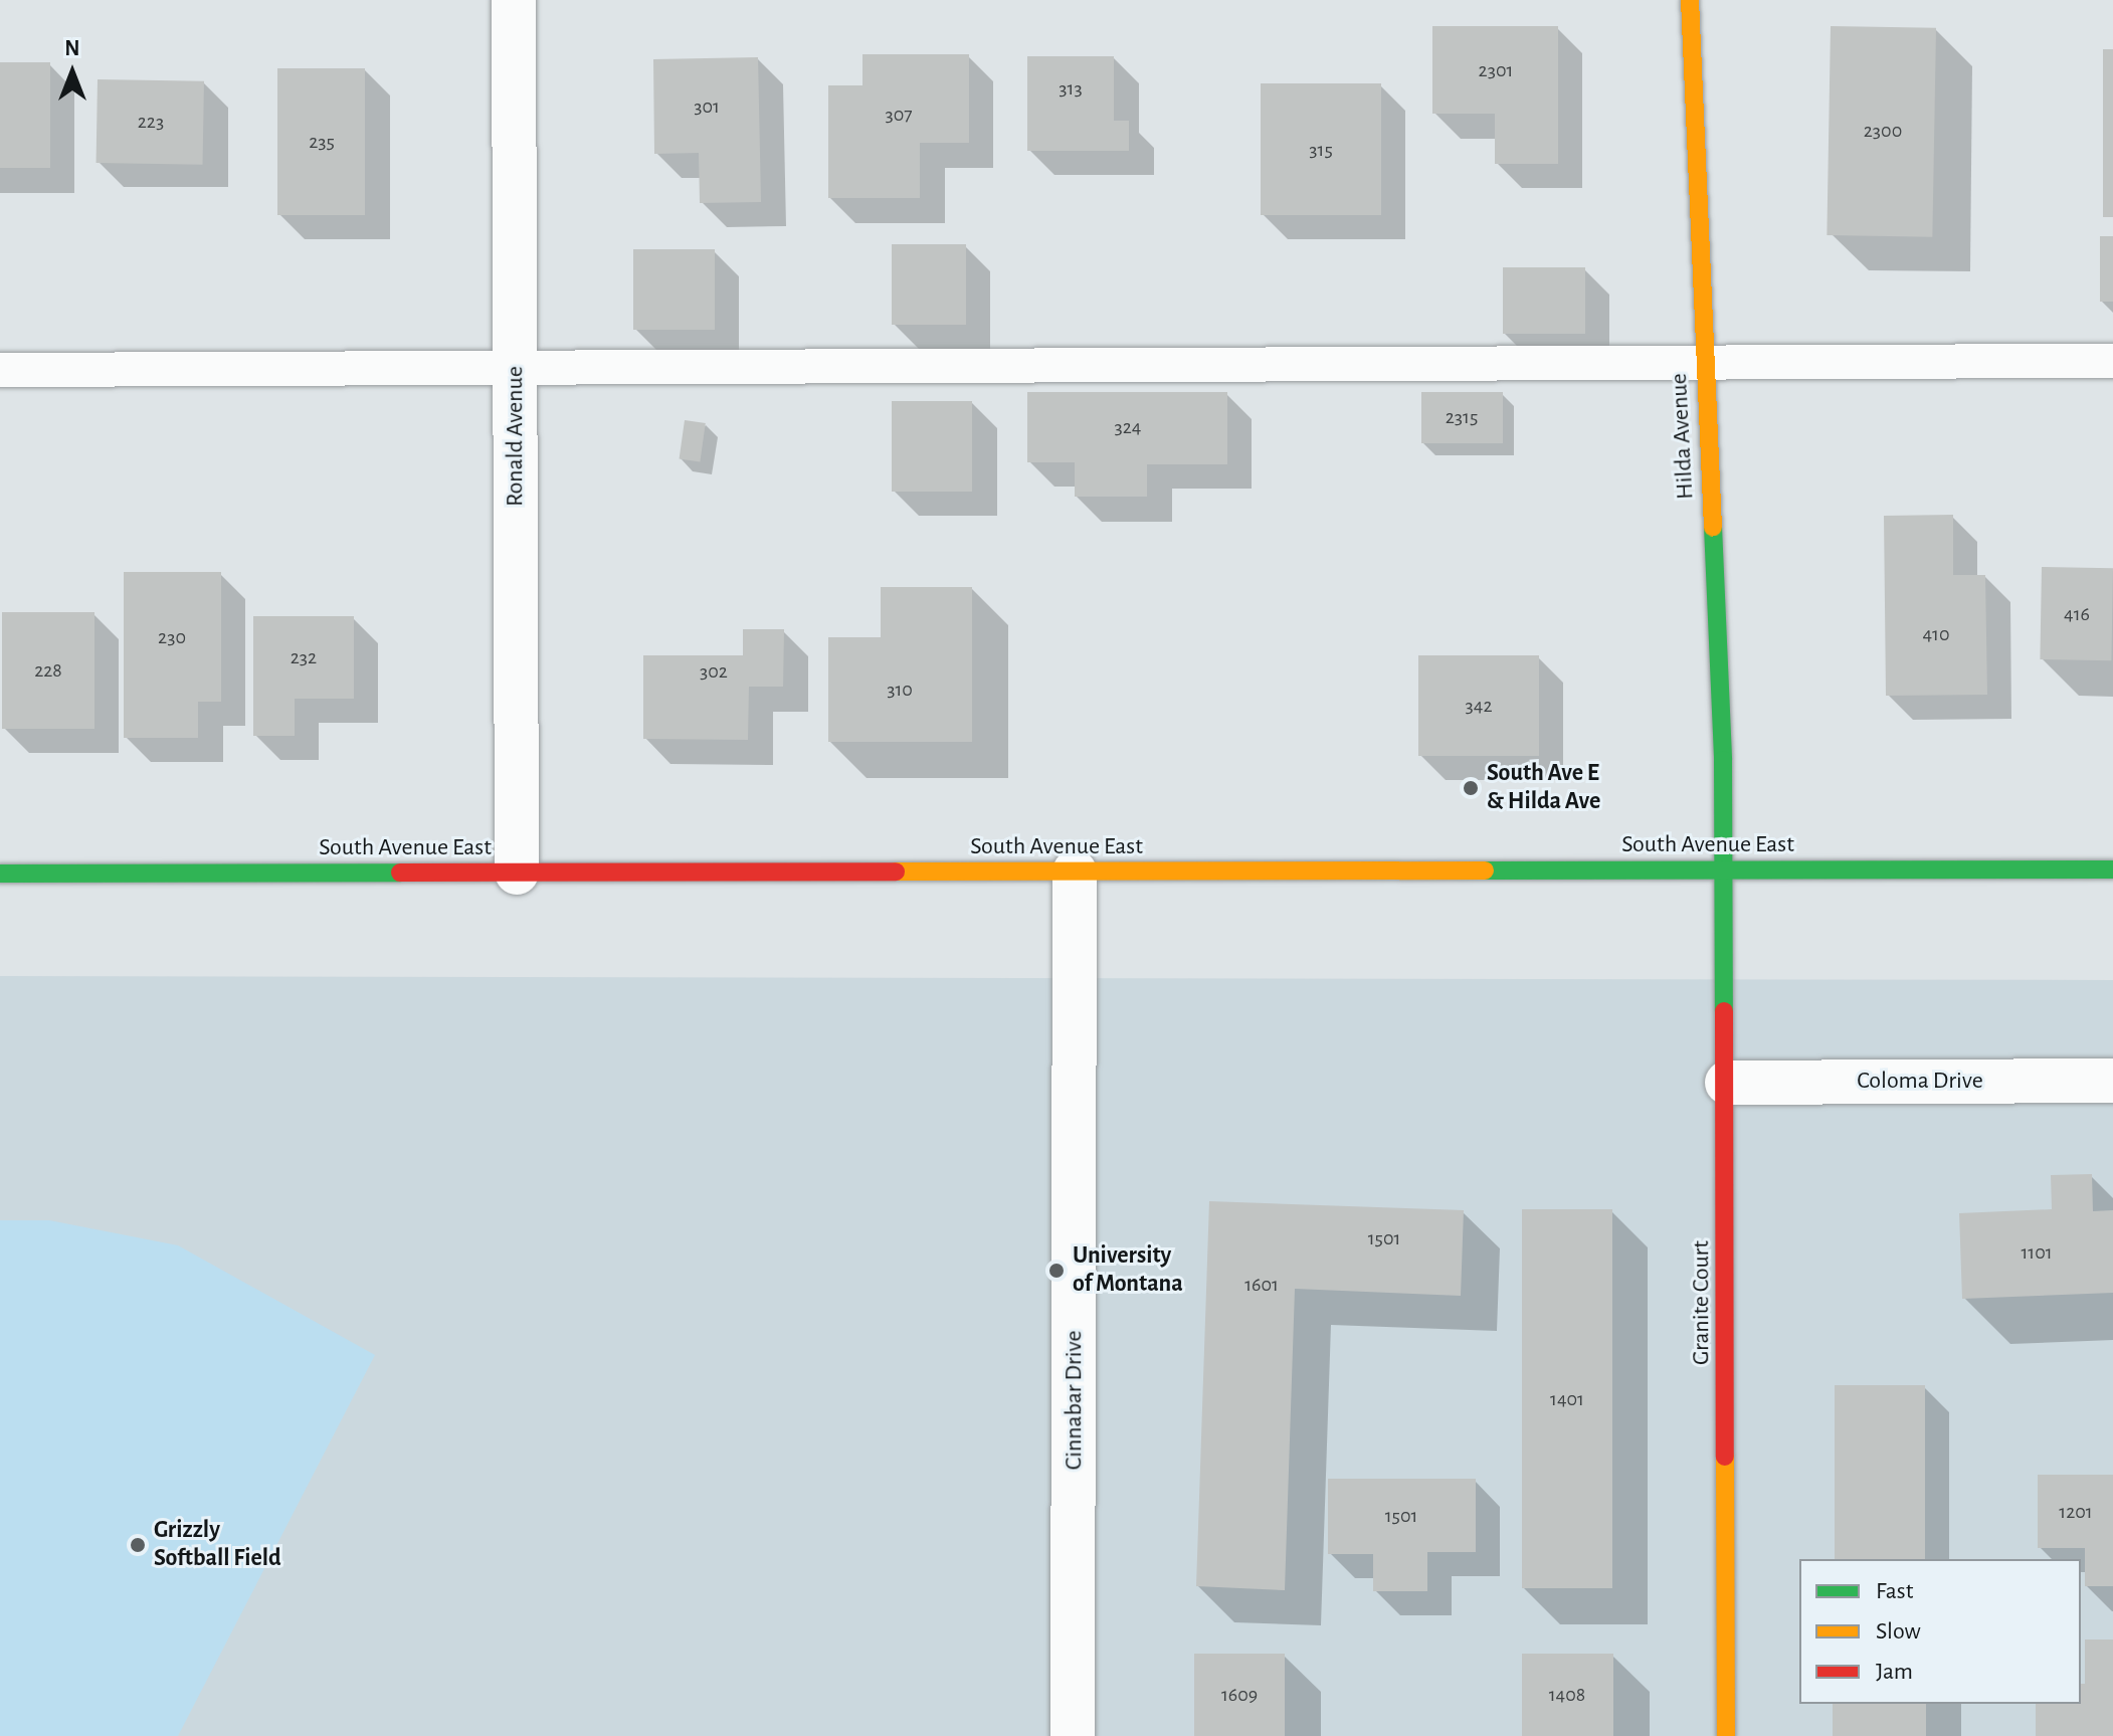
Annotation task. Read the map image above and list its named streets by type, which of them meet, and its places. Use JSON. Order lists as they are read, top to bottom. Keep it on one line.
{"streets":{"street":["Ronald Avenue","Hilda Avenue","South Avenue East","Coloma Drive","Granite Court","Cinnabar Drive"]},"crossings":[["Ronald Avenue","South Avenue East"],["Hilda Avenue","South Avenue East"],["Hilda Avenue","Granite Court"],["South Avenue East","Granite Court"],["South Avenue East","Cinnabar Drive"],["Coloma Drive","Granite Court"]],"places":["South Ave E & Hilda Ave","University of Montana","Grizzly Softball Field"],"house_numbers":["2301","313","301","307","223","2300","235","315","2315","324","416","410","230","232","228","302","310","342","1501","1101","1601","1401","1201","1501","1609","1408"],"legend":["Fast","Slow","Jam"],"north":"top"}
